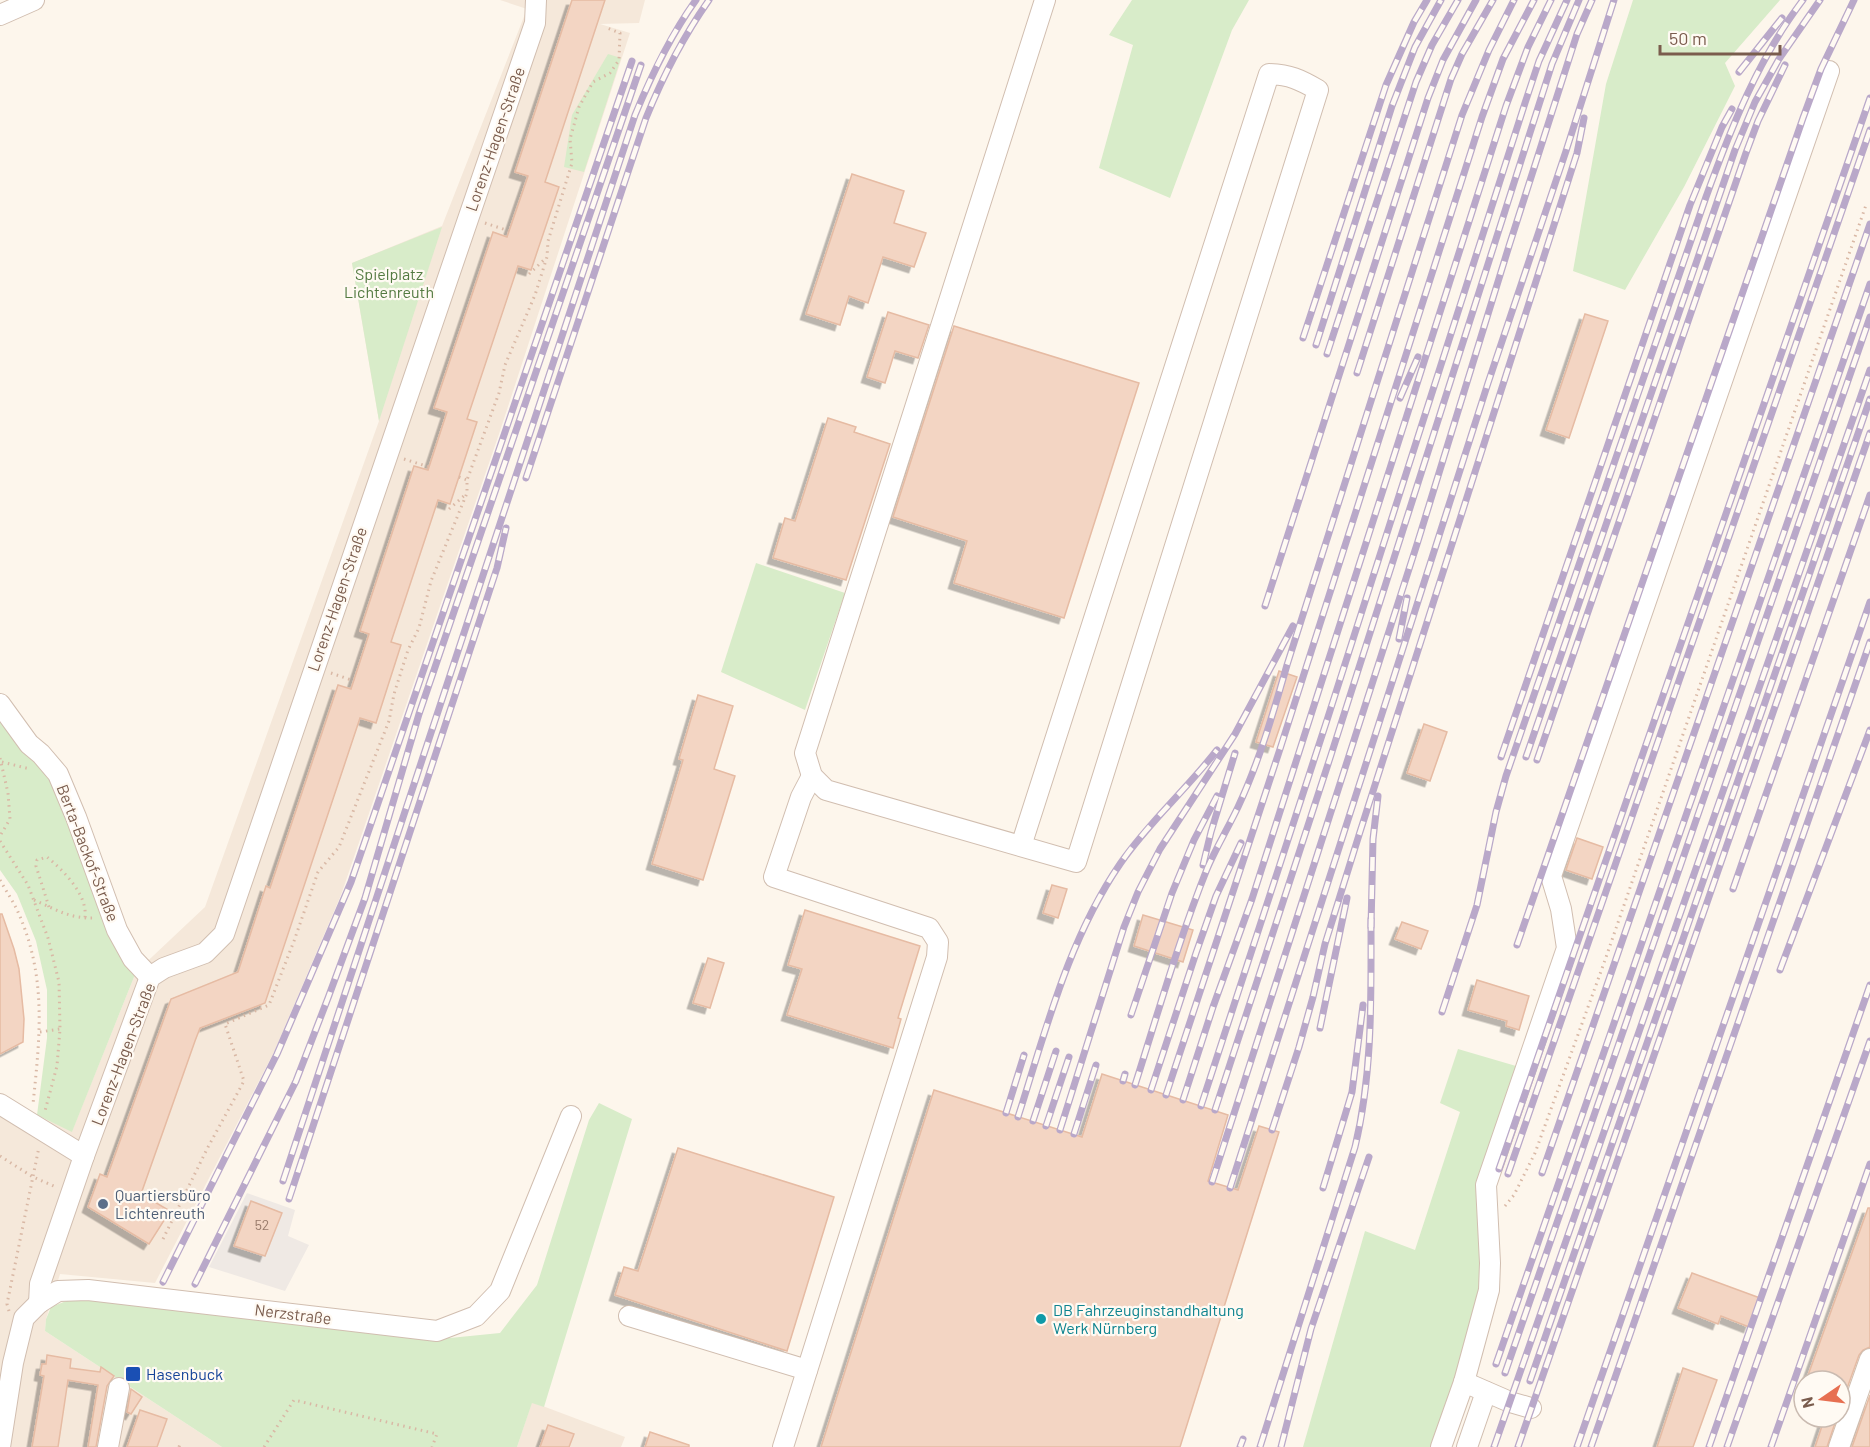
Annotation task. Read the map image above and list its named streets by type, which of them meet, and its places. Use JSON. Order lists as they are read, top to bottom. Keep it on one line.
{"streets":{"street":["Lorenz-Hagen-Straße","Berta-Backof-Straße","Nerzstraße"]},"crossings":[["Lorenz-Hagen-Straße","Berta-Backof-Straße"],["Lorenz-Hagen-Straße","Nerzstraße"]],"parks":["Spielplatz Lichtenreuth"],"places":{"other":["Quartiersbüro Lichtenreuth","DB Fahrzeuginstandhaltung Werk Nürnberg"],"transit":["Hasenbuck"]},"house_numbers":["52"],"scale_bar":"50 m","north":"left"}
